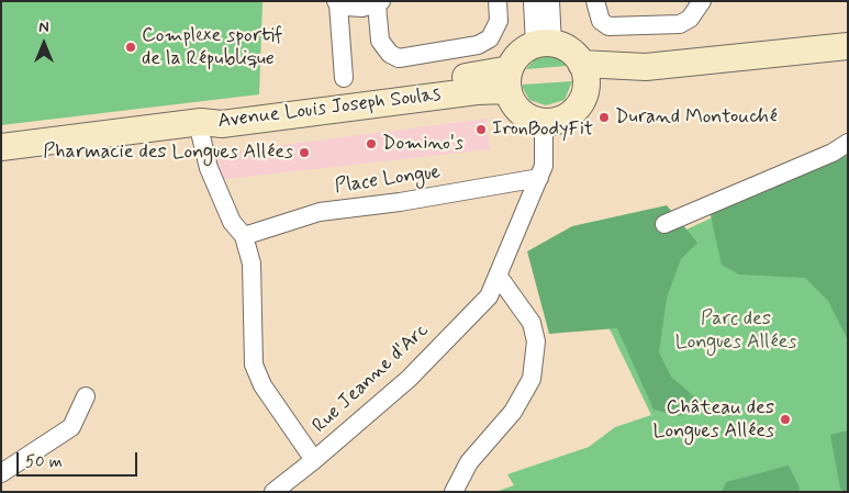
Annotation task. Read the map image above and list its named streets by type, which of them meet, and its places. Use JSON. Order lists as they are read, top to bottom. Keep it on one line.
{"streets":{"main road":["Avenue Louis Joseph Soulas"],"street":["Place Longue","Rue Jeanne d'Arc"]},"parks":["Parc des Longues Allées"],"places":["Complexe sportif de la République","Durand Montouché","IronBodyFit","Domino's","Pharmacie des Longues Allées","Château des Longues Allées"],"scale_bar":"50 m","north":"top"}
